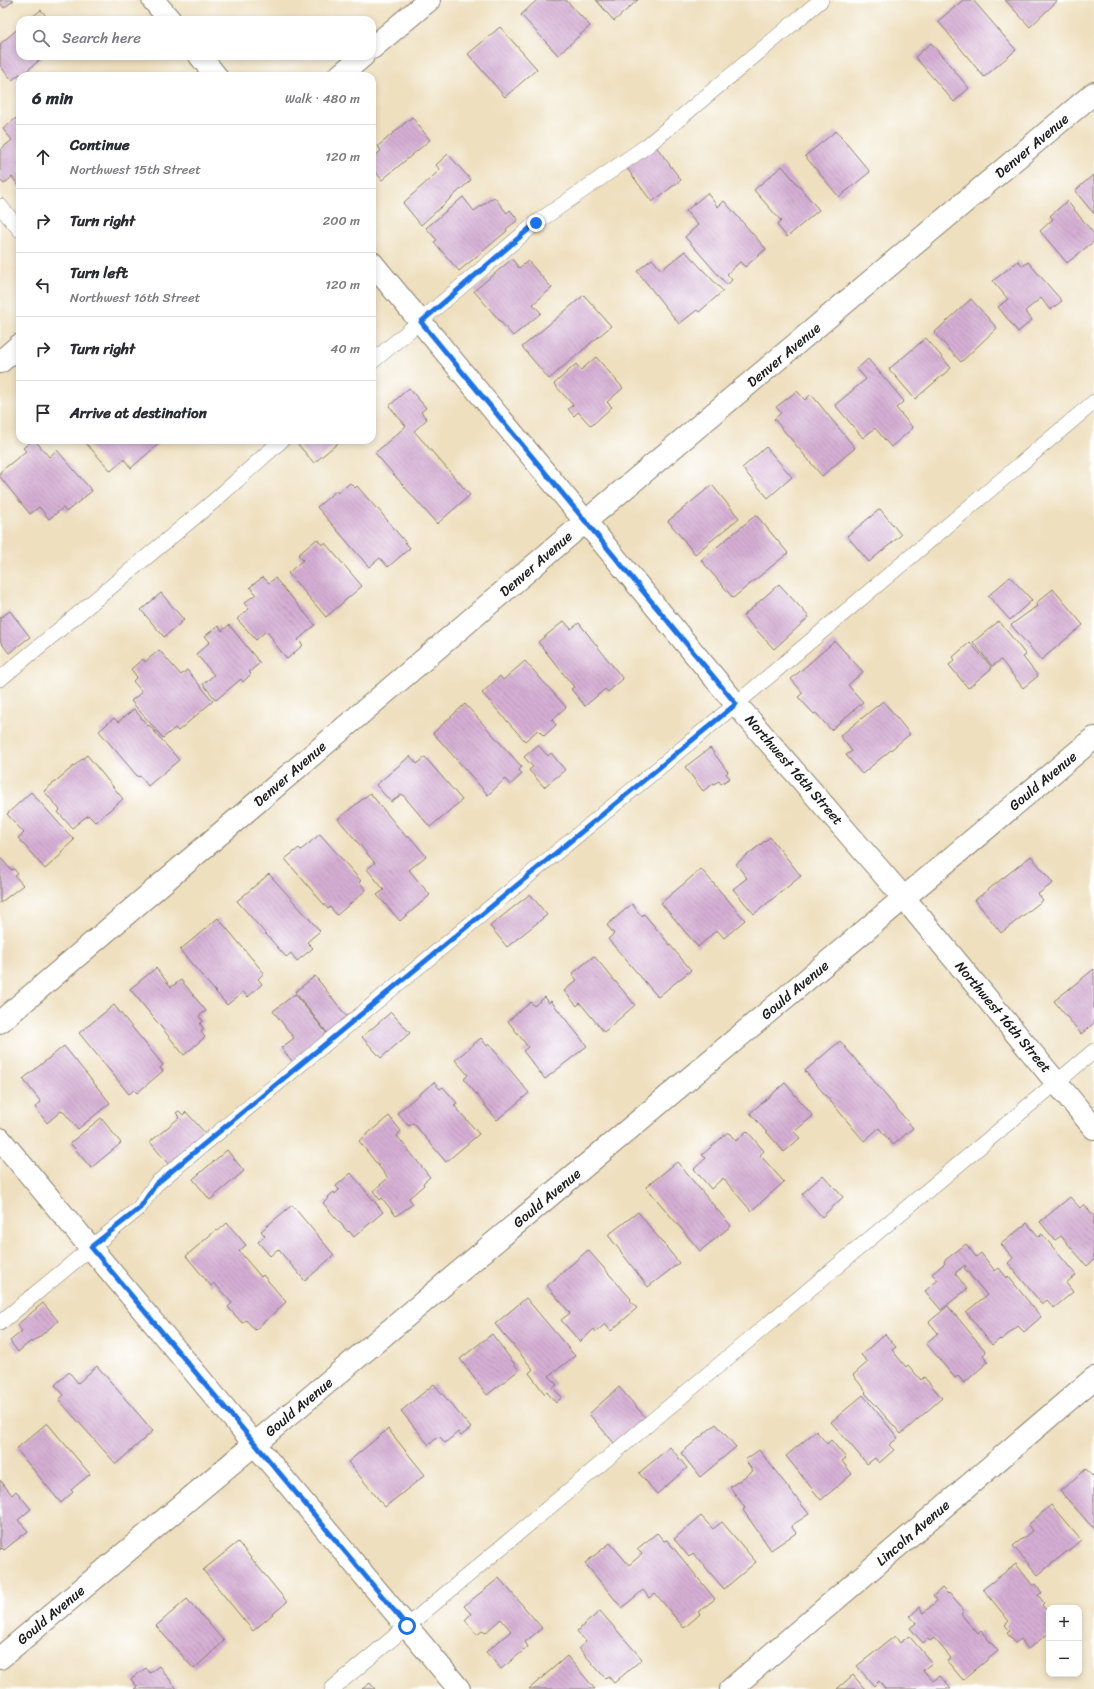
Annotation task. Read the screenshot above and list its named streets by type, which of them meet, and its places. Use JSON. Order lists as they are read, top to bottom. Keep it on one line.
{"streets":{"street":["Denver Avenue","Northwest 16th Street","Gould Avenue","Lincoln Avenue"]},"crossings":[["Denver Avenue","Northwest 16th Street"],["Northwest 16th Street","Gould Avenue"]],"page":{"search":"Search here","heading":["6 min","Walk · 480 m"],"list":[["Continue","Northwest 15th Street","120 m"],["Turn right","200 m"],["Turn left","Northwest 16th Street","120 m"],["Turn right","40 m"],"Arrive at destination"],"map_buttons":["+","−"]}}
